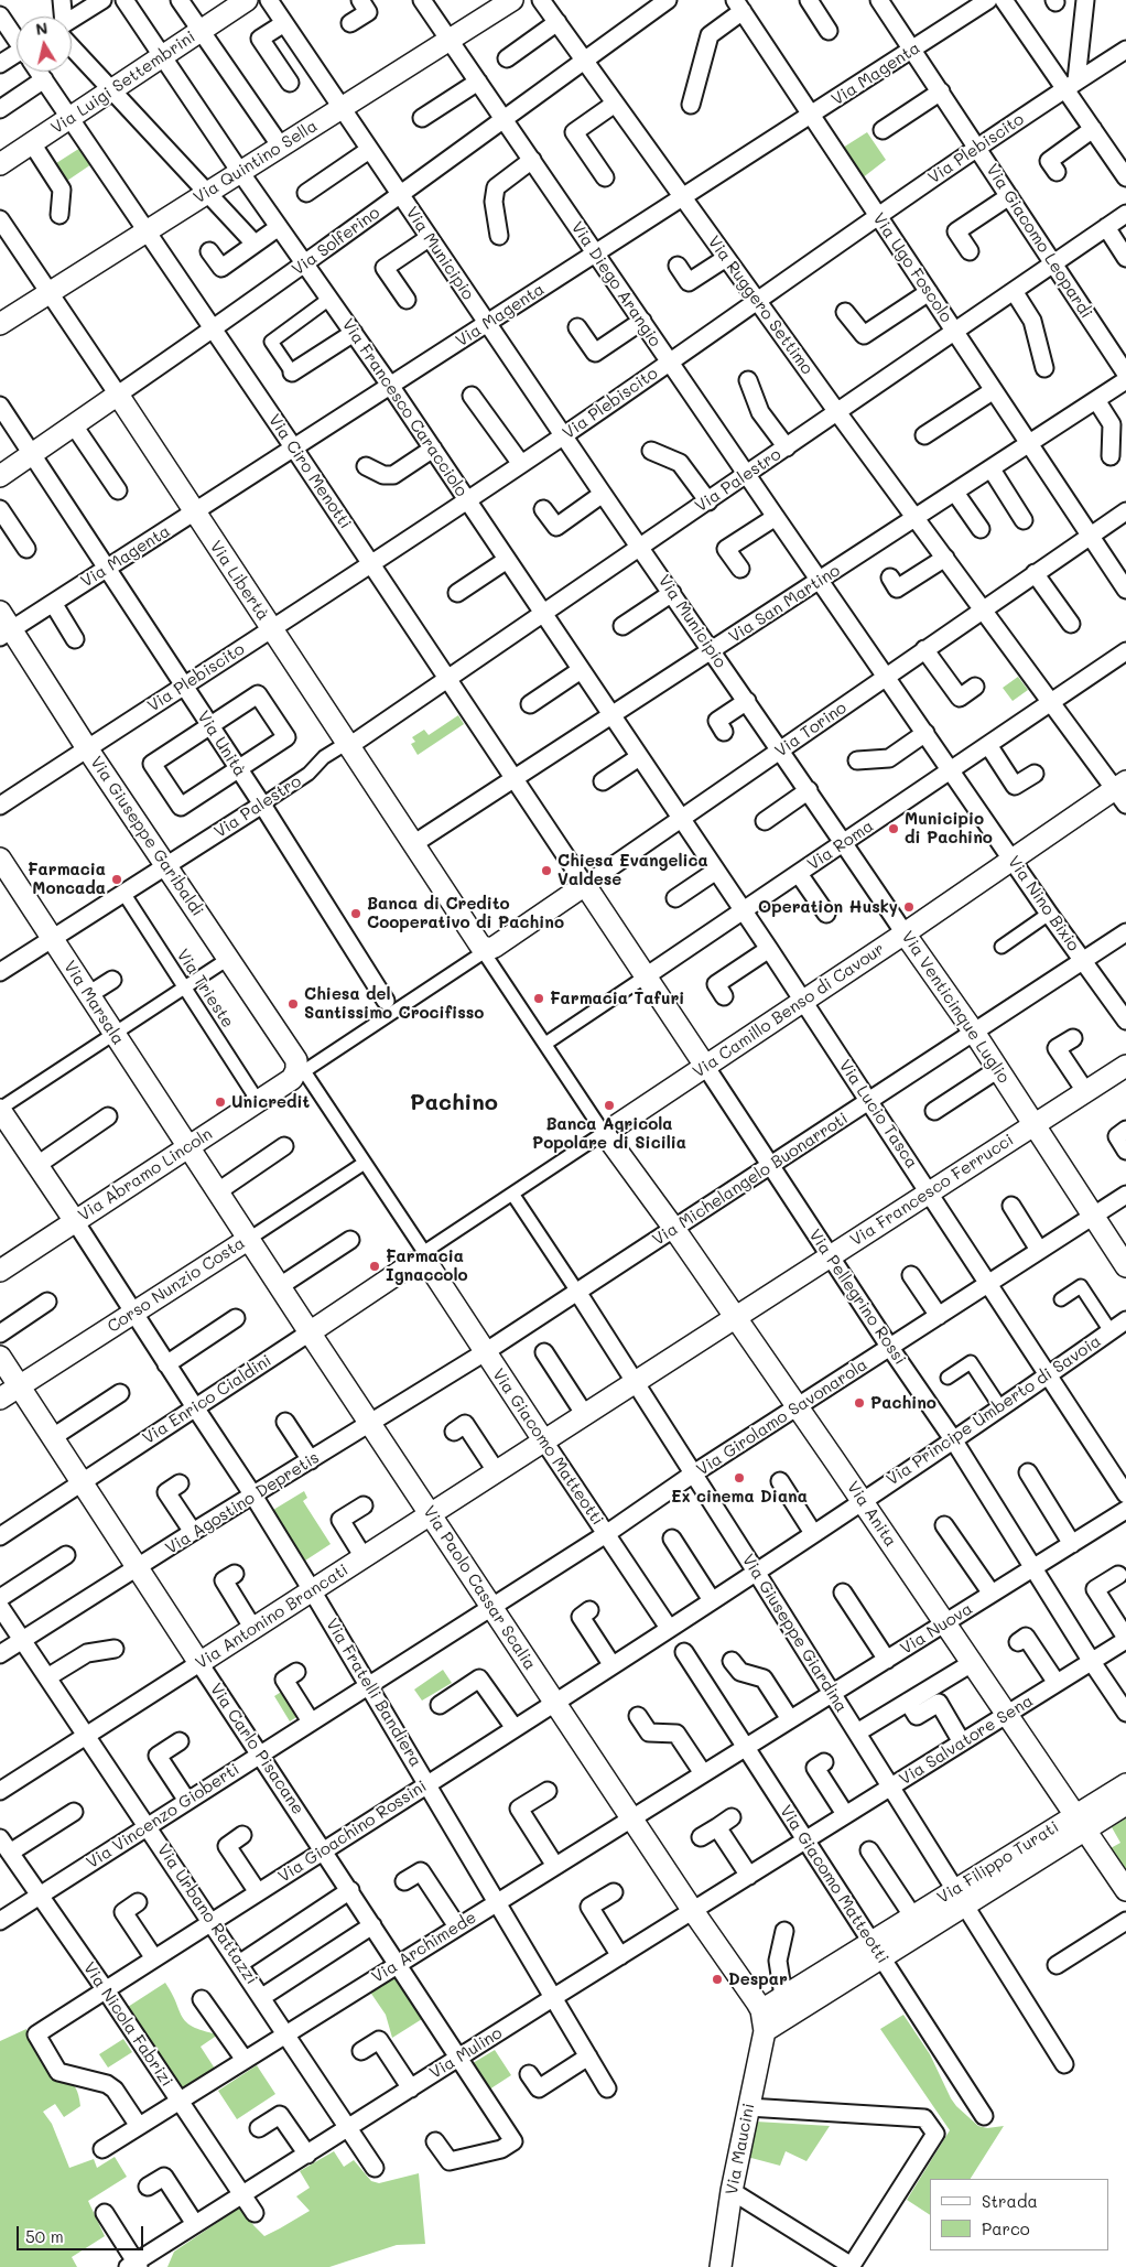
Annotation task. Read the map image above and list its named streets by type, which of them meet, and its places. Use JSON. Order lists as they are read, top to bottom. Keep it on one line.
{"streets":{"street":["Via Magenta","Via Luigi Settembrini","Via Plebiscito","Via Quintino Sella","Via Solferino","Via Giacomo Leopardi","Via Municipio","Via Ugo Foscolo","Via Diego Arangio","Via Ruggero Settimo","Via Francesco Caracciolo","Via Ciro Menotti","Via Palestro","Via Libertà","Via San Martino","Via Torino","Via Unità","Via Giuseppe Garibaldi","Via Roma","Via Nino Bixio","Via Trieste","Via Marsala","Via Venticinque Luglio","Via Camillo Benso di Cavour","Via Lucio Tasca","Via Abramo Lincoln","Via Michelangelo Buonarroti","Via Francesco Ferrucci","Corso Nunzio Costa","Via Pellegrino Rossi","Via Enrico Cialdini","Via Principe Umberto di Savoia","Via Girolamo Savonarola","Via Giacomo Matteotti","Via Agostino Depretis","Via Anita","Via Paolo Cassar Scalia","Via Antonino Brancati","Via Nuova","Via Giuseppe Giardina","Via Fratelli Bandiera","Via Salvatore Sena","Via Carlo Pisacane","Via Vincenzo Gioberti","Via Gioachino Rossini","Via Filippo Turati","Via Urbano Rattazzi","Via Archimede","Via Nicola Fabrizi","Via Mulino","Via Maucini"]},"crossings":[["Via Magenta","Via Giacomo Leopardi"],["Via Magenta","Via Municipio"],["Via Magenta","Via Ugo Foscolo"],["Via Magenta","Via Diego Arangio"],["Via Magenta","Via Ruggero Settimo"],["Via Magenta","Via Francesco Caracciolo"],["Via Magenta","Via Ciro Menotti"],["Via Magenta","Via Libertà"],["Via Magenta","Via Unità"],["Via Magenta","Via Giuseppe Garibaldi"],["Via Luigi Settembrini","Via Francesco Caracciolo"],["Via Luigi Settembrini","Via Ciro Menotti"],["Via Plebiscito","Via Giacomo Leopardi"],["Via Plebiscito","Via Municipio"],["Via Plebiscito","Via Ugo Foscolo"],["Via Plebiscito","Via Diego Arangio"],["Via Plebiscito","Via Ruggero Settimo"],["Via Plebiscito","Via Francesco Caracciolo"],["Via Plebiscito","Via Ciro Menotti"],["Via Plebiscito","Via Libertà"],["Via Plebiscito","Via Unità"],["Via Plebiscito","Via Giuseppe Garibaldi"],["Via Quintino Sella","Via Municipio"],["Via Quintino Sella","Via Diego Arangio"],["Via Quintino Sella","Via Francesco Caracciolo"],["Via Quintino Sella","Via Ciro Menotti"],["Via Quintino Sella","Via Libertà"],["Via Solferino","Via Municipio"],["Via Solferino","Via Diego Arangio"],["Via Solferino","Via Ruggero Settimo"],["Via Solferino","Via Francesco Caracciolo"],["Via Solferino","Via Ciro Menotti"],["Via Solferino","Via Libertà"],["Via Solferino","Via Unità"],["Via Giacomo Leopardi","Via Palestro"],["Via Municipio","Via Palestro"],["Via Municipio","Via San Martino"],["Via Municipio","Via Torino"],["Via Municipio","Via Venticinque Luglio"],["Via Ugo Foscolo","Via Palestro"],["Via Ugo Foscolo","Via San Martino"],["Via Ugo Foscolo","Via Torino"],["Via Diego Arangio","Via Palestro"],["Via Diego Arangio","Via San Martino"],["Via Diego Arangio","Via Torino"],["Via Diego Arangio","Via Nino Bixio"],["Via Ruggero Settimo","Via Palestro"],["Via Ruggero Settimo","Via San Martino"],["Via Ruggero Settimo","Via Torino"],["Via Ruggero Settimo","Via Roma"],["Via Ruggero Settimo","Via Camillo Benso di Cavour"],["Via Francesco Caracciolo","Via Palestro"],["Via Francesco Caracciolo","Via San Martino"],["Via Francesco Caracciolo","Via Torino"],["Via Francesco Caracciolo","Via Lucio Tasca"],["Via Ciro Menotti","Via Palestro"],["Via Ciro Menotti","Via San Martino"],["Via Ciro Menotti","Via Torino"],["Via Ciro Menotti","Via Pellegrino Rossi"],["Via Palestro","Via Libertà"],["Via Palestro","Via Unità"],["Via Palestro","Via Giuseppe Garibaldi"],["Via Palestro","Via Trieste"],["Via Palestro","Via Marsala"],["Via Libertà","Via San Martino"],["Via Libertà","Via Torino"],["Via Torino","Via Nino Bixio"],["Via Torino","Via Venticinque Luglio"],["Via Torino","Via Lucio Tasca"],["Via Torino","Via Pellegrino Rossi"],["Via Giuseppe Garibaldi","Via Abramo Lincoln"],["Via Roma","Via Nino Bixio"],["Via Roma","Via Venticinque Luglio"],["Via Roma","Via Lucio Tasca"],["Via Roma","Via Pellegrino Rossi"],["Via Nino Bixio","Via Camillo Benso di Cavour"],["Via Nino Bixio","Via Michelangelo Buonarroti"],["Via Trieste","Via Abramo Lincoln"],["Via Marsala","Via Abramo Lincoln"],["Via Marsala","Via Paolo Cassar Scalia"],["Via Venticinque Luglio","Via Camillo Benso di Cavour"],["Via Venticinque Luglio","Via Michelangelo Buonarroti"],["Via Venticinque Luglio","Via Francesco Ferrucci"],["Via Venticinque Luglio","Via Girolamo Savonarola"],["Via Camillo Benso di Cavour","Via Lucio Tasca"],["Via Camillo Benso di Cavour","Via Pellegrino Rossi"],["Via Camillo Benso di Cavour","Via Anita"],["Via Lucio Tasca","Via Michelangelo Buonarroti"],["Via Lucio Tasca","Via Francesco Ferrucci"],["Via Lucio Tasca","Via Principe Umberto di Savoia"],["Via Lucio Tasca","Via Girolamo Savonarola"],["Via Abramo Lincoln","Via Paolo Cassar Scalia"],["Via Abramo Lincoln","Via Fratelli Bandiera"],["Via Michelangelo Buonarroti","Via Pellegrino Rossi"],["Via Michelangelo Buonarroti","Via Giacomo Matteotti"],["Via Michelangelo Buonarroti","Via Agostino Depretis"],["Via Michelangelo Buonarroti","Via Anita"],["Via Michelangelo Buonarroti","Via Giuseppe Giardina"],["Via Francesco Ferrucci","Via Pellegrino Rossi"],["Via Francesco Ferrucci","Via Giacomo Matteotti"],["Via Francesco Ferrucci","Via Anita"],["Via Francesco Ferrucci","Via Antonino Brancati"],["Via Francesco Ferrucci","Via Giuseppe Giardina"],["Corso Nunzio Costa","Via Paolo Cassar Scalia"],["Corso Nunzio Costa","Via Fratelli Bandiera"],["Corso Nunzio Costa","Via Carlo Pisacane"],["Via Pellegrino Rossi","Via Principe Umberto di Savoia"],["Via Pellegrino Rossi","Via Girolamo Savonarola"],["Via Pellegrino Rossi","Via Nuova"],["Via Pellegrino Rossi","Via Salvatore Sena"],["Via Enrico Cialdini","Via Giacomo Matteotti"],["Via Enrico Cialdini","Via Paolo Cassar Scalia"],["Via Enrico Cialdini","Via Fratelli Bandiera"],["Via Enrico Cialdini","Via Carlo Pisacane"],["Via Principe Umberto di Savoia","Via Giacomo Matteotti"],["Via Principe Umberto di Savoia","Via Anita"],["Via Principe Umberto di Savoia","Via Giuseppe Giardina"],["Via Principe Umberto di Savoia","Via Gioachino Rossini"],["Via Girolamo Savonarola","Via Giacomo Matteotti"],["Via Girolamo Savonarola","Via Anita"],["Via Girolamo Savonarola","Via Giuseppe Giardina"],["Via Girolamo Savonarola","Via Vincenzo Gioberti"],["Via Giacomo Matteotti","Via Agostino Depretis"],["Via Giacomo Matteotti","Via Antonino Brancati"],["Via Giacomo Matteotti","Via Nuova"],["Via Giacomo Matteotti","Via Salvatore Sena"],["Via Giacomo Matteotti","Via Vincenzo Gioberti"],["Via Giacomo Matteotti","Via Gioachino Rossini"],["Via Giacomo Matteotti","Via Filippo Turati"],["Via Giacomo Matteotti","Via Archimede"],["Via Giacomo Matteotti","Via Mulino"],["Via Agostino Depretis","Via Paolo Cassar Scalia"],["Via Agostino Depretis","Via Fratelli Bandiera"],["Via Agostino Depretis","Via Carlo Pisacane"],["Via Agostino Depretis","Via Urbano Rattazzi"],["Via Anita","Via Nuova"],["Via Anita","Via Salvatore Sena"],["Via Anita","Via Filippo Turati"],["Via Paolo Cassar Scalia","Via Antonino Brancati"],["Via Paolo Cassar Scalia","Via Vincenzo Gioberti"],["Via Paolo Cassar Scalia","Via Gioachino Rossini"],["Via Paolo Cassar Scalia","Via Archimede"],["Via Paolo Cassar Scalia","Via Mulino"],["Via Paolo Cassar Scalia","Via Maucini"],["Via Antonino Brancati","Via Fratelli Bandiera"],["Via Antonino Brancati","Via Carlo Pisacane"],["Via Antonino Brancati","Via Urbano Rattazzi"],["Via Nuova","Via Giuseppe Giardina"],["Via Nuova","Via Archimede"],["Via Giuseppe Giardina","Via Salvatore Sena"],["Via Giuseppe Giardina","Via Filippo Turati"],["Via Fratelli Bandiera","Via Vincenzo Gioberti"],["Via Fratelli Bandiera","Via Gioachino Rossini"],["Via Fratelli Bandiera","Via Archimede"],["Via Fratelli Bandiera","Via Mulino"],["Via Salvatore Sena","Via Mulino"],["Via Carlo Pisacane","Via Vincenzo Gioberti"],["Via Carlo Pisacane","Via Gioachino Rossini"],["Via Carlo Pisacane","Via Archimede"],["Via Carlo Pisacane","Via Mulino"],["Via Vincenzo Gioberti","Via Urbano Rattazzi"],["Via Vincenzo Gioberti","Via Nicola Fabrizi"],["Via Gioachino Rossini","Via Urbano Rattazzi"],["Via Gioachino Rossini","Via Archimede"],["Via Gioachino Rossini","Via Nicola Fabrizi"],["Via Urbano Rattazzi","Via Archimede"],["Via Urbano Rattazzi","Via Mulino"],["Via Archimede","Via Nicola Fabrizi"],["Via Nicola Fabrizi","Via Mulino"]],"districts":["Pachino"],"places":["Municipio di Pachino","Chiesa Evangelica Valdese","Farmacia Moncada","Operation Husky","Banca di Credito Cooperativo di Pachino","Farmacia Tafuri","Chiesa del Santissimo Crocifisso","Unicredit","Banca Agricola Popolare di Sicilia","Farmacia Ignaccolo","Pachino","Ex cinema Diana","Despar"],"legend":["Strada","Parco"],"scale_bar":"50 m","north":"top"}
